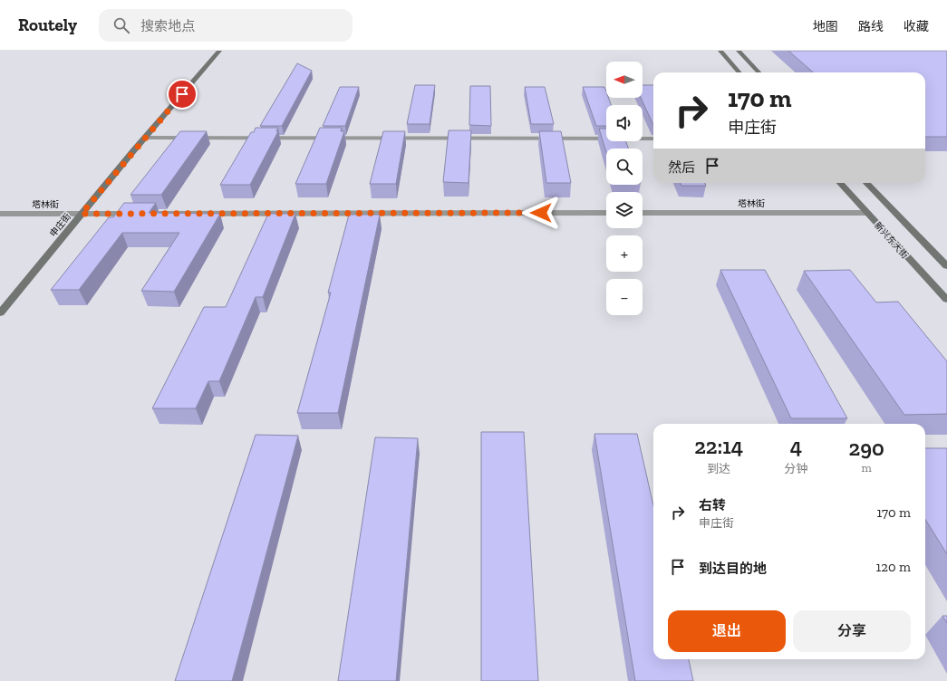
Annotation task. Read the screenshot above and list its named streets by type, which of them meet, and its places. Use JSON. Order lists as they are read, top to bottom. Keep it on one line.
{"streets":{"street":["塔林街","申庄街","新兴东大街"]},"crossings":[["塔林街","申庄街"],["塔林街","新兴东大街"]],"north":"left","page":{"header":"Routely","search":"搜索地点","nav":["地图","路线","收藏"],"map_buttons":["+","−"],"turn":["170 m","申庄街"],"then":"然后","eta":["22:14","到达","4","分钟","290","m"],"list":[{"name":"右转","note":"申庄街","value":"170 m"},{"name":"到达目的地","value":"120 m"}],"buttons":["退出","分享"]}}
